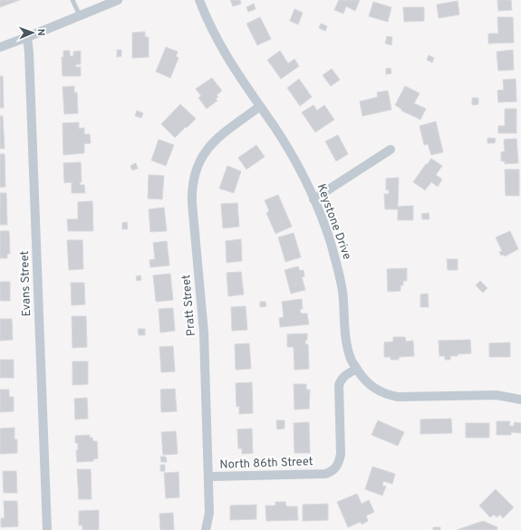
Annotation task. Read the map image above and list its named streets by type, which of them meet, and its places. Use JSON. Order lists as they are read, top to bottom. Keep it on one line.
{"streets":{"street":["Keystone Drive","Evans Street","Pratt Street","North 86th Street"]},"crossings":[["Keystone Drive","Pratt Street"],["Keystone Drive","North 86th Street"],["Pratt Street","North 86th Street"]],"north":"right"}
